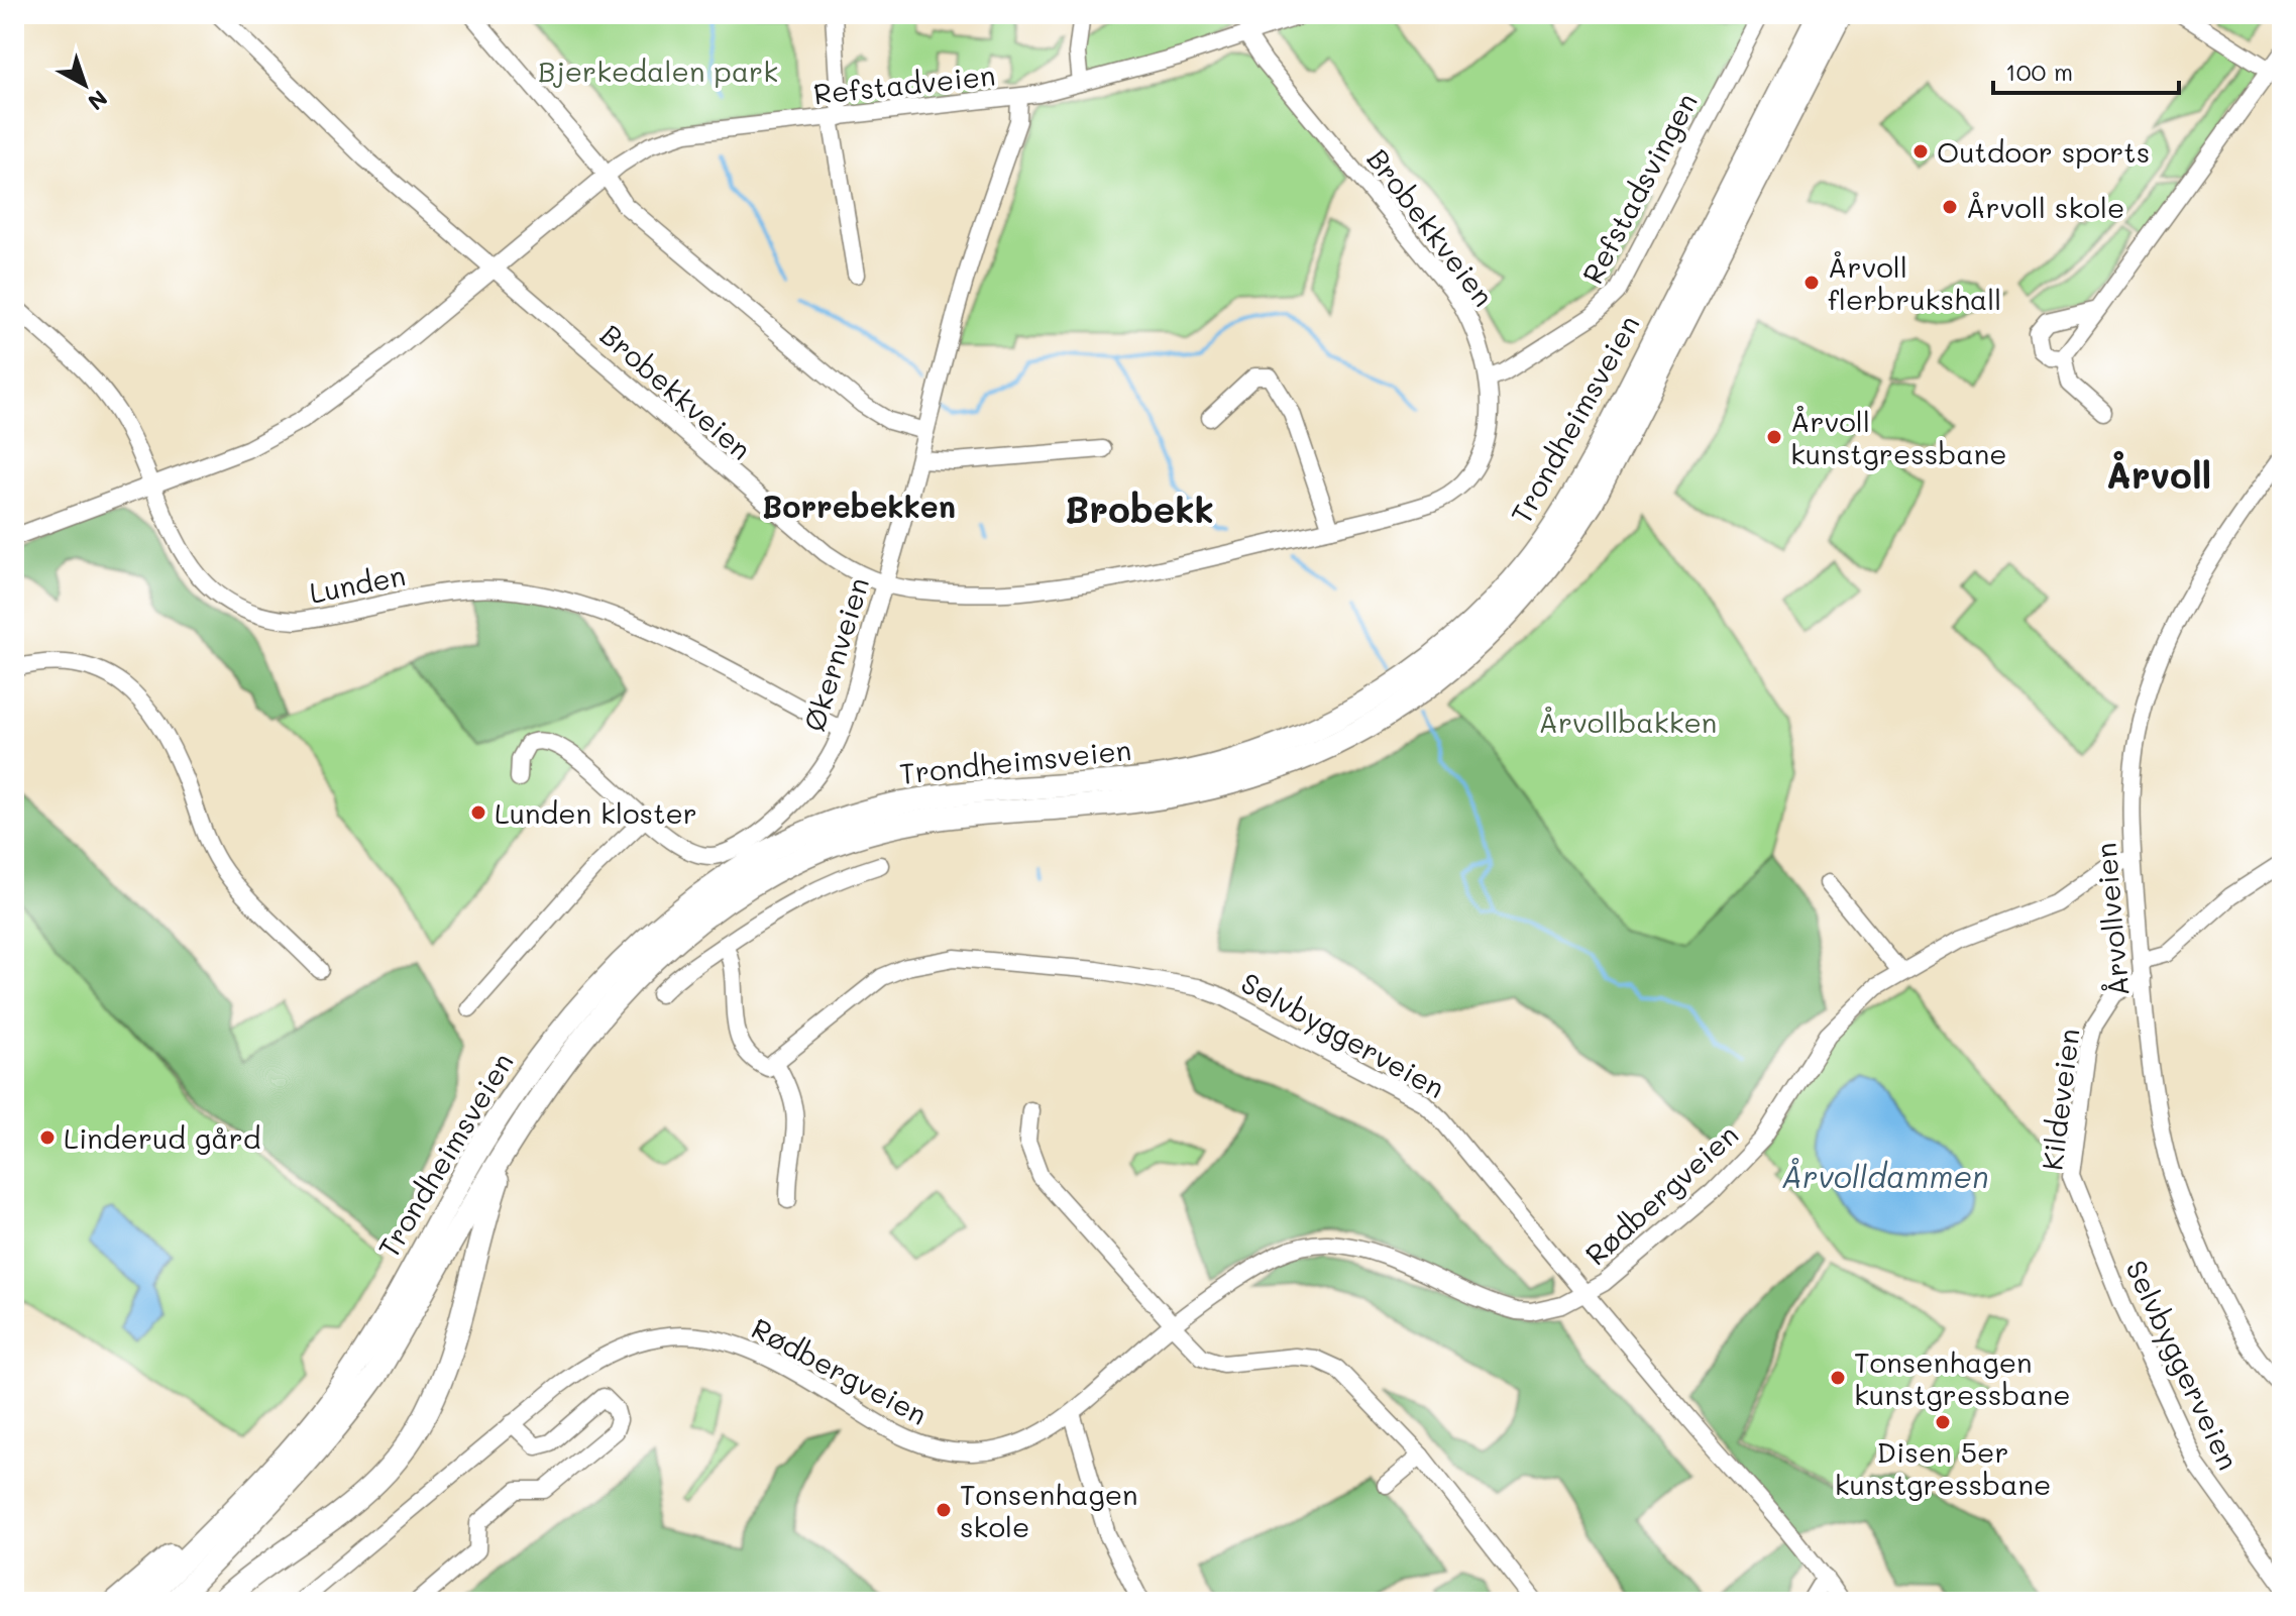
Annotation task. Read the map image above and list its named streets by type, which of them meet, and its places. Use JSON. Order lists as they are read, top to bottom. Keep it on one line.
{"streets":{"highway":["Trondheimsveien"],"street":["Refstadveien","Refstadsvingen","Brobekkveien","Lunden","Økernveien","Årvollveien","Selvbyggerveien","Kildeveien","Rødbergveien"]},"crossings":[["Refstadveien","Brobekkveien"],["Refstadveien","Lunden"],["Refstadveien","Økernveien"],["Refstadsvingen","Brobekkveien"],["Brobekkveien","Økernveien"],["Lunden","Økernveien"],["Årvollveien","Kildeveien"],["Årvollveien","Rødbergveien"],["Selvbyggerveien","Kildeveien"],["Selvbyggerveien","Rødbergveien"]],"districts":["Årvoll","Borrebekken","Brobekk"],"water":["Årvolldammen"],"parks":["Bjerkedalen park","Årvollbakken"],"places":["Outdoor sports","Årvoll skole","Årvoll flerbrukshall","Årvoll kunstgressbane","Lunden kloster","Linderud gård","Tonsenhagen kunstgressbane","Disen 5er kunstgressbane","Tonsenhagen skole"],"scale_bar":"100 m","north":"bottom right"}
